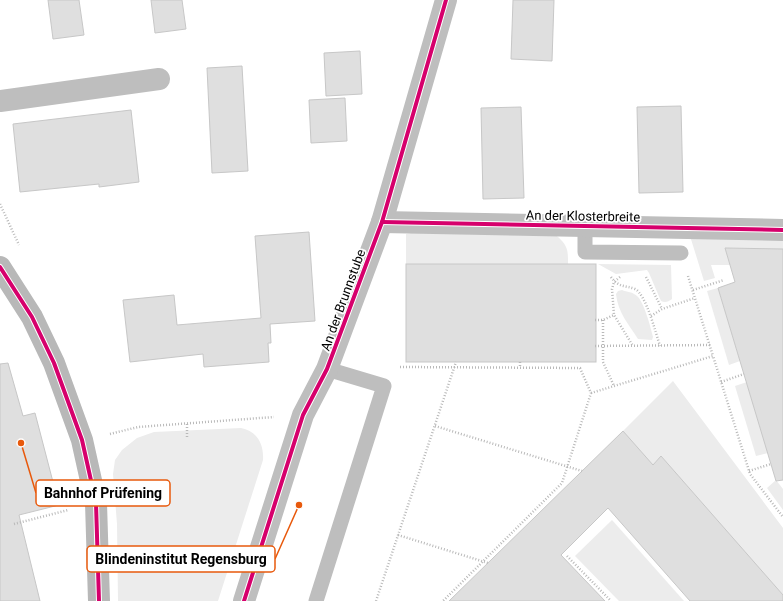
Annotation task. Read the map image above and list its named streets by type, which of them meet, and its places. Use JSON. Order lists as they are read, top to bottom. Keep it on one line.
{"streets":{"street":["An der Klosterbreite","An der Brunnstube"]},"crossings":[["An der Klosterbreite","An der Brunnstube"]],"places":["Bahnhof Prüfening","Blindeninstitut Regensburg"]}
